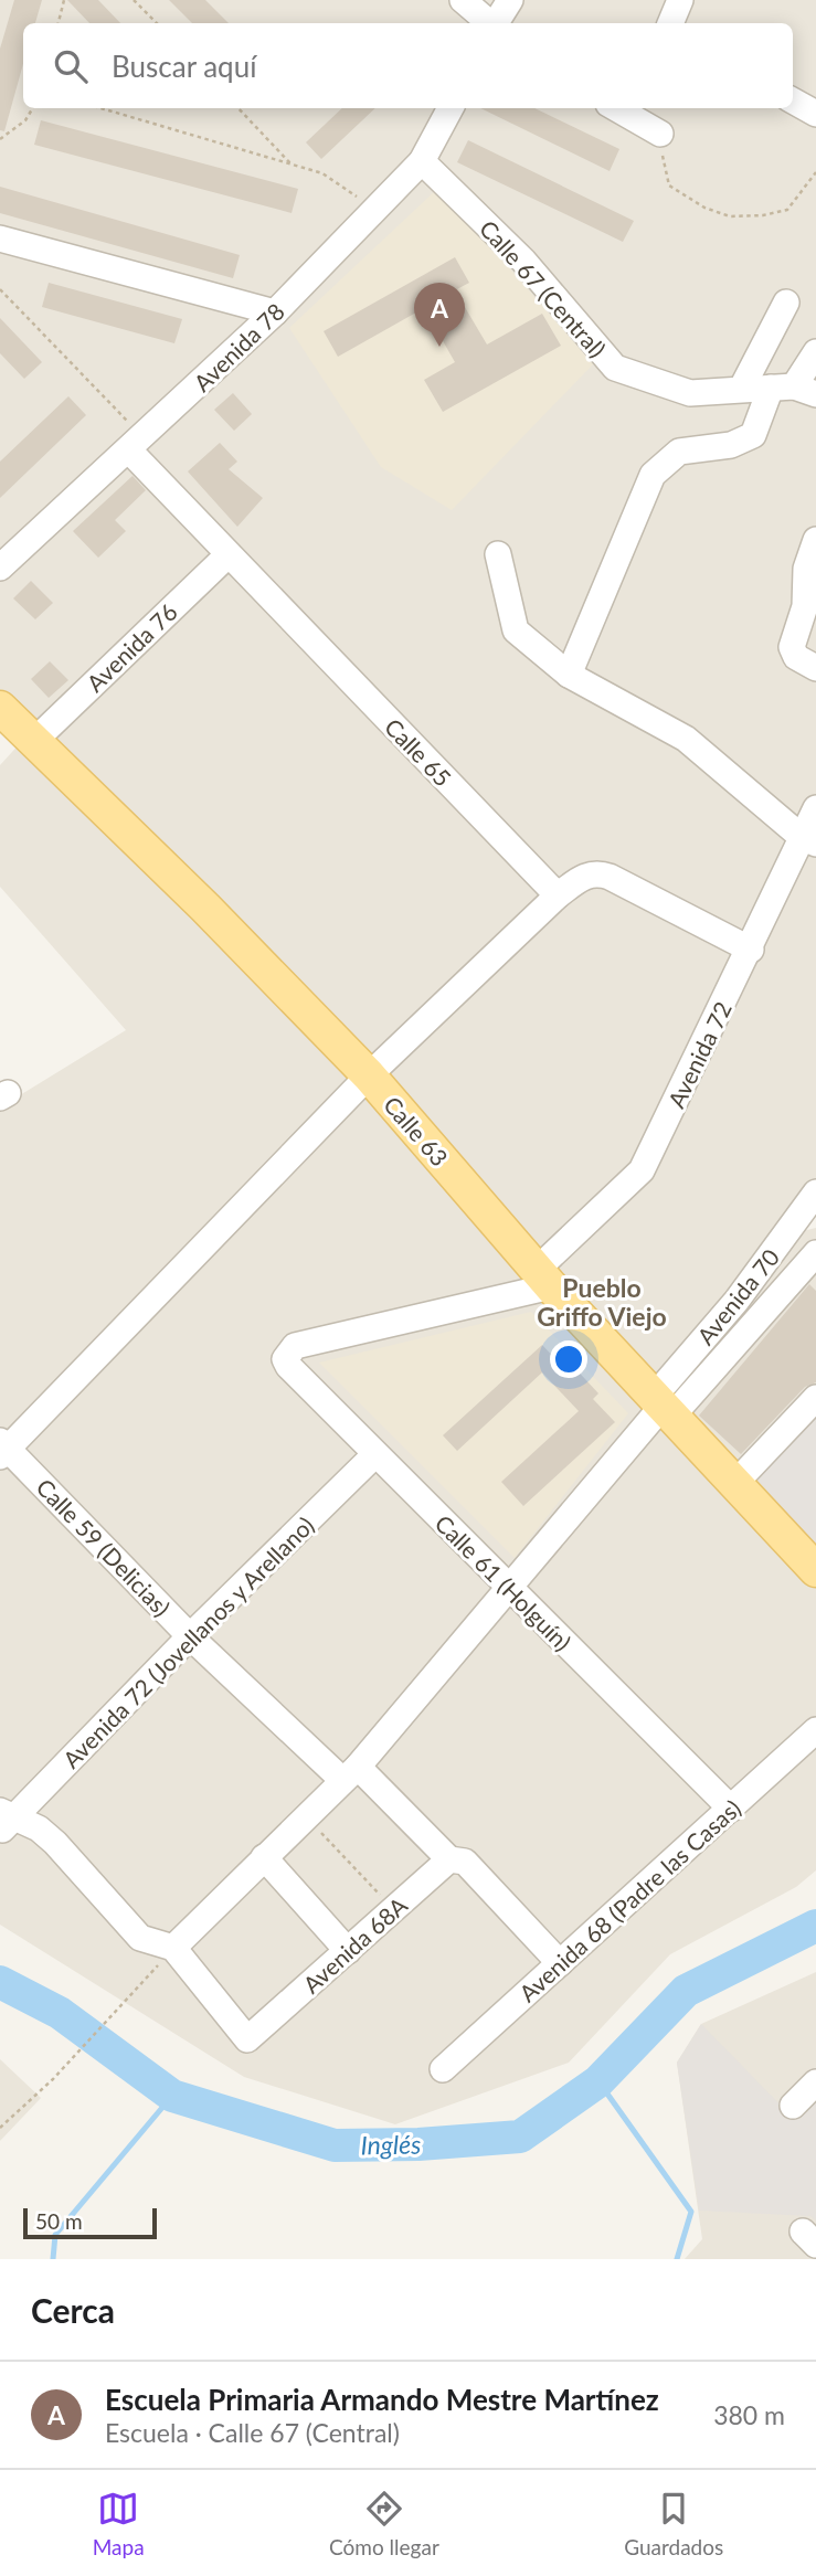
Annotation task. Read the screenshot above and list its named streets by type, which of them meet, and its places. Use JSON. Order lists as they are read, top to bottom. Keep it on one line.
{"streets":{"main road":["Calle 63"],"street":["Calle 67 (Central)","Avenida 78","Avenida 76","Calle 65","Avenida 72","Avenida 70","Calle 59 (Delicias)","Calle 61 (Holguín)","Avenida 72 (Jovellanos y Arellano)","Avenida 68 (Padre las Casas)","Avenida 68A"]},"crossings":[["Calle 67 (Central)","Avenida 78"],["Avenida 78","Calle 65"],["Avenida 76","Calle 65"],["Avenida 76","Calle 63"],["Avenida 72","Calle 63"],["Avenida 72","Calle 61 (Holguín)"],["Calle 63","Avenida 70"],["Calle 63","Calle 61 (Holguín)"],["Calle 59 (Delicias)","Avenida 72 (Jovellanos y Arellano)"],["Calle 59 (Delicias)","Avenida 68 (Padre las Casas)"],["Calle 59 (Delicias)","Avenida 68A"],["Calle 61 (Holguín)","Avenida 72 (Jovellanos y Arellano)"],["Calle 61 (Holguín)","Avenida 68 (Padre las Casas)"]],"districts":["Pueblo Griffo Viejo"],"water":["Inglés"],"scale_bar":"50 m","page":{"search":"Buscar aquí","pins":"A","scale":"50 m","heading":"Cerca","list":[{"mark":"A","name":"Escuela Primaria Armando Mestre Martínez","note":"Escuela · Calle 67 (Central)","value":"380 m"}],"nav":["Mapa","Cómo llegar","Guardados"]}}
